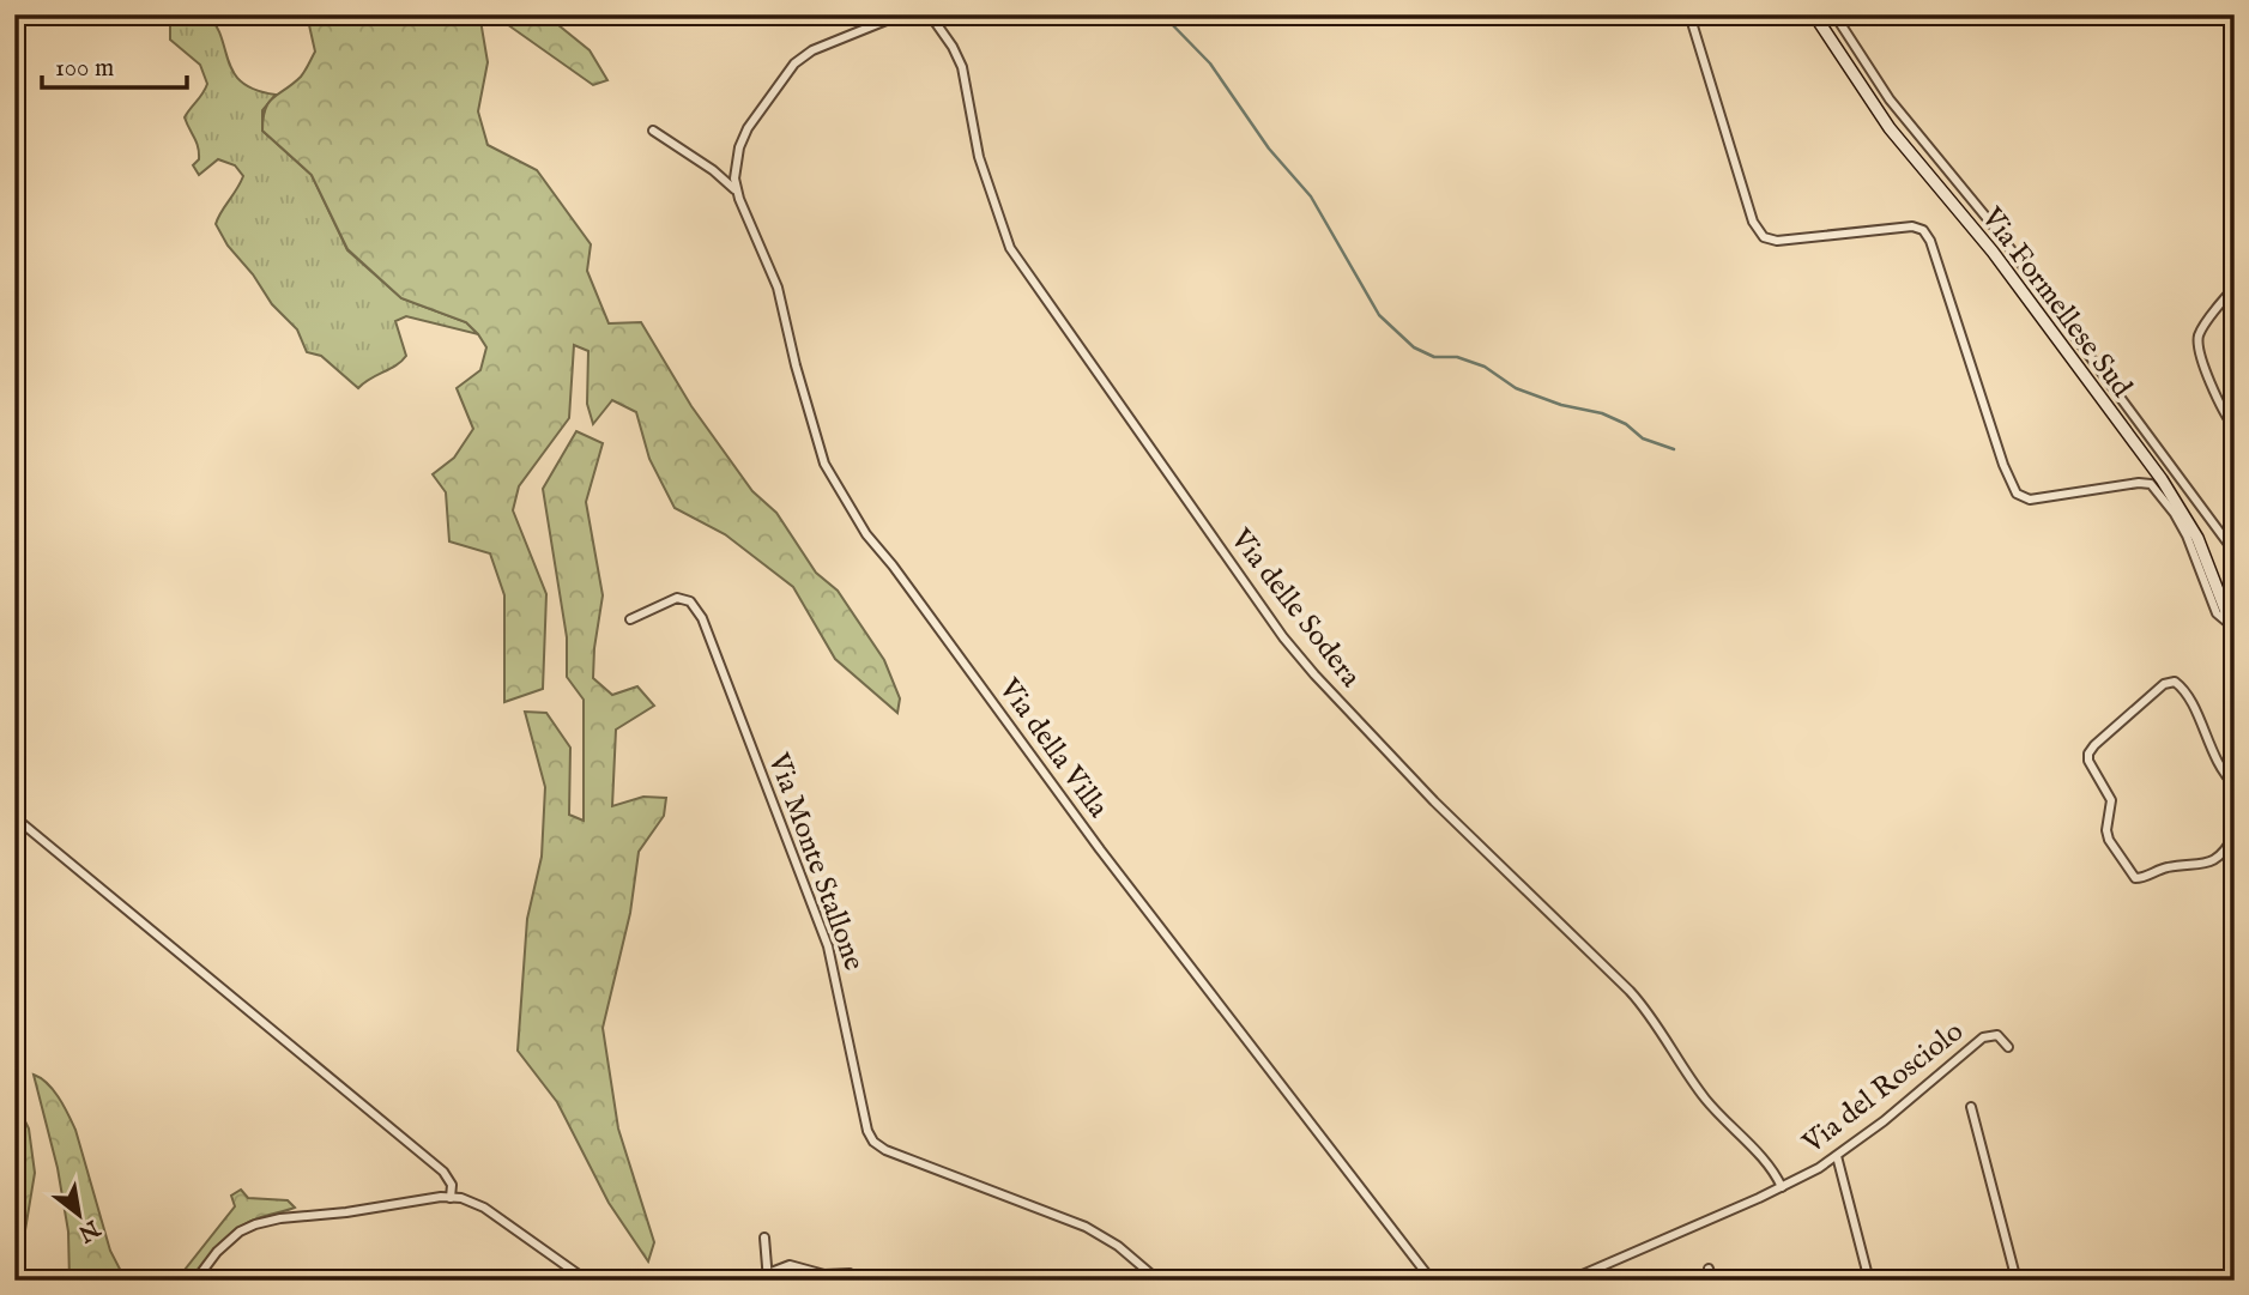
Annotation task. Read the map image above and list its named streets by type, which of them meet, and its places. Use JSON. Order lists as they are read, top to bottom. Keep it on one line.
{"streets":{"street":["Via Formellese Sud","Via delle Sodera","Via della Villa","Via Monte Stallone","Via del Rosciolo"]},"crossings":[["Via delle Sodera","Via del Rosciolo"]],"scale_bar":"100 m","north":"bottom right"}
